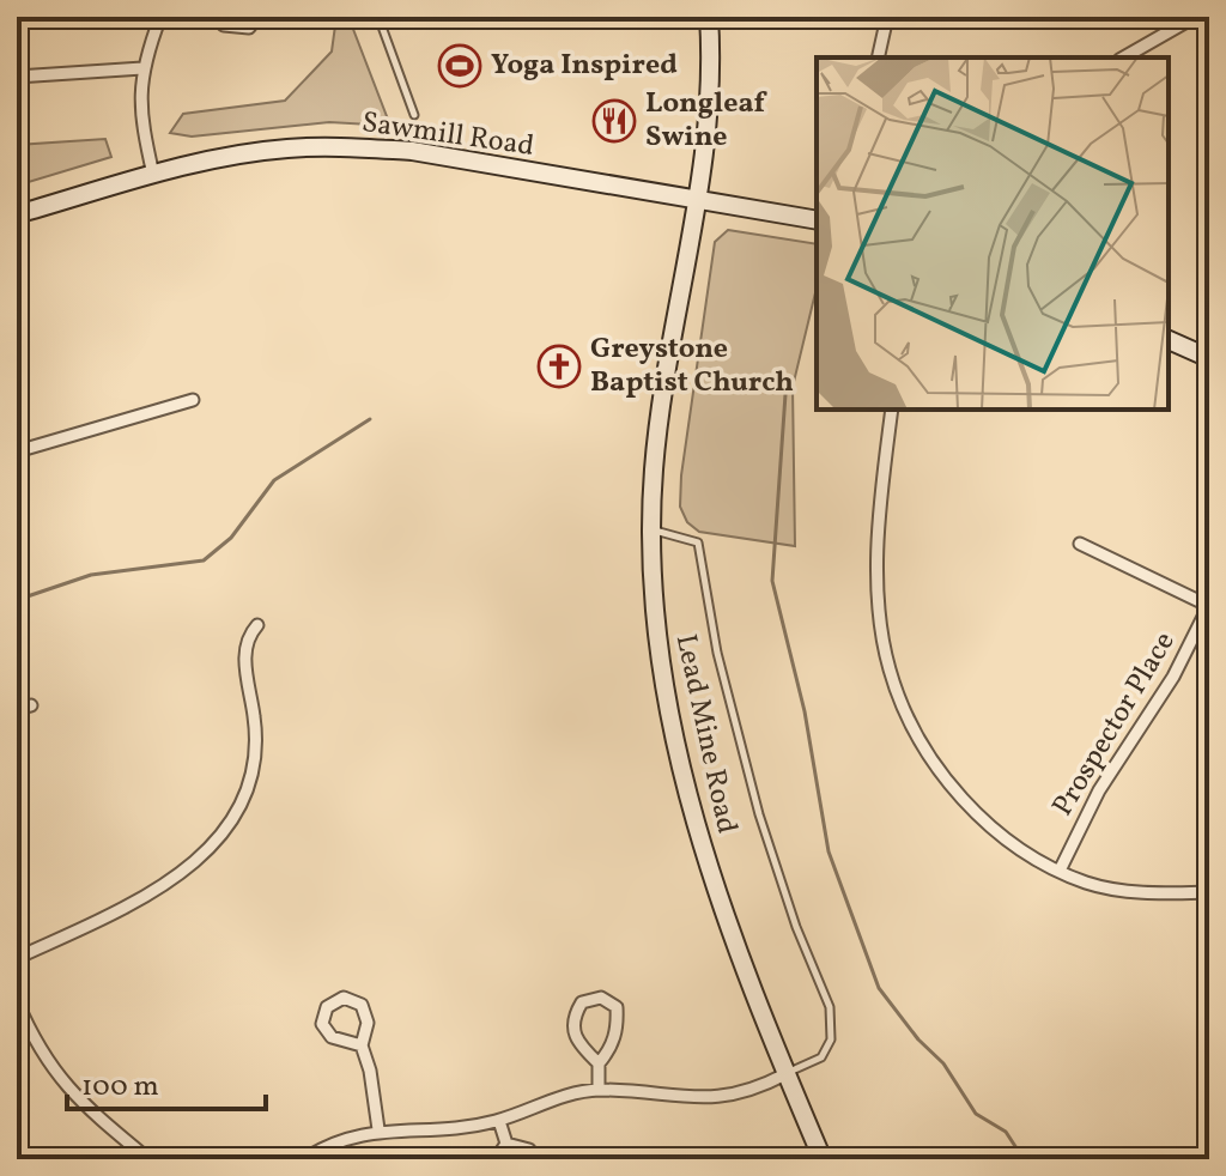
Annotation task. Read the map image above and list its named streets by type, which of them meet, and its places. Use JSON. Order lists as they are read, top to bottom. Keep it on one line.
{"streets":{"main road":["Sawmill Road","Lead Mine Road"],"street":["Prospector Place"]},"crossings":[["Sawmill Road","Lead Mine Road"]],"places":{"sports":["Yoga Inspired"],"restaurant":["Longleaf Swine"],"church":["Greystone Baptist Church"]},"scale_bar":"100 m"}
